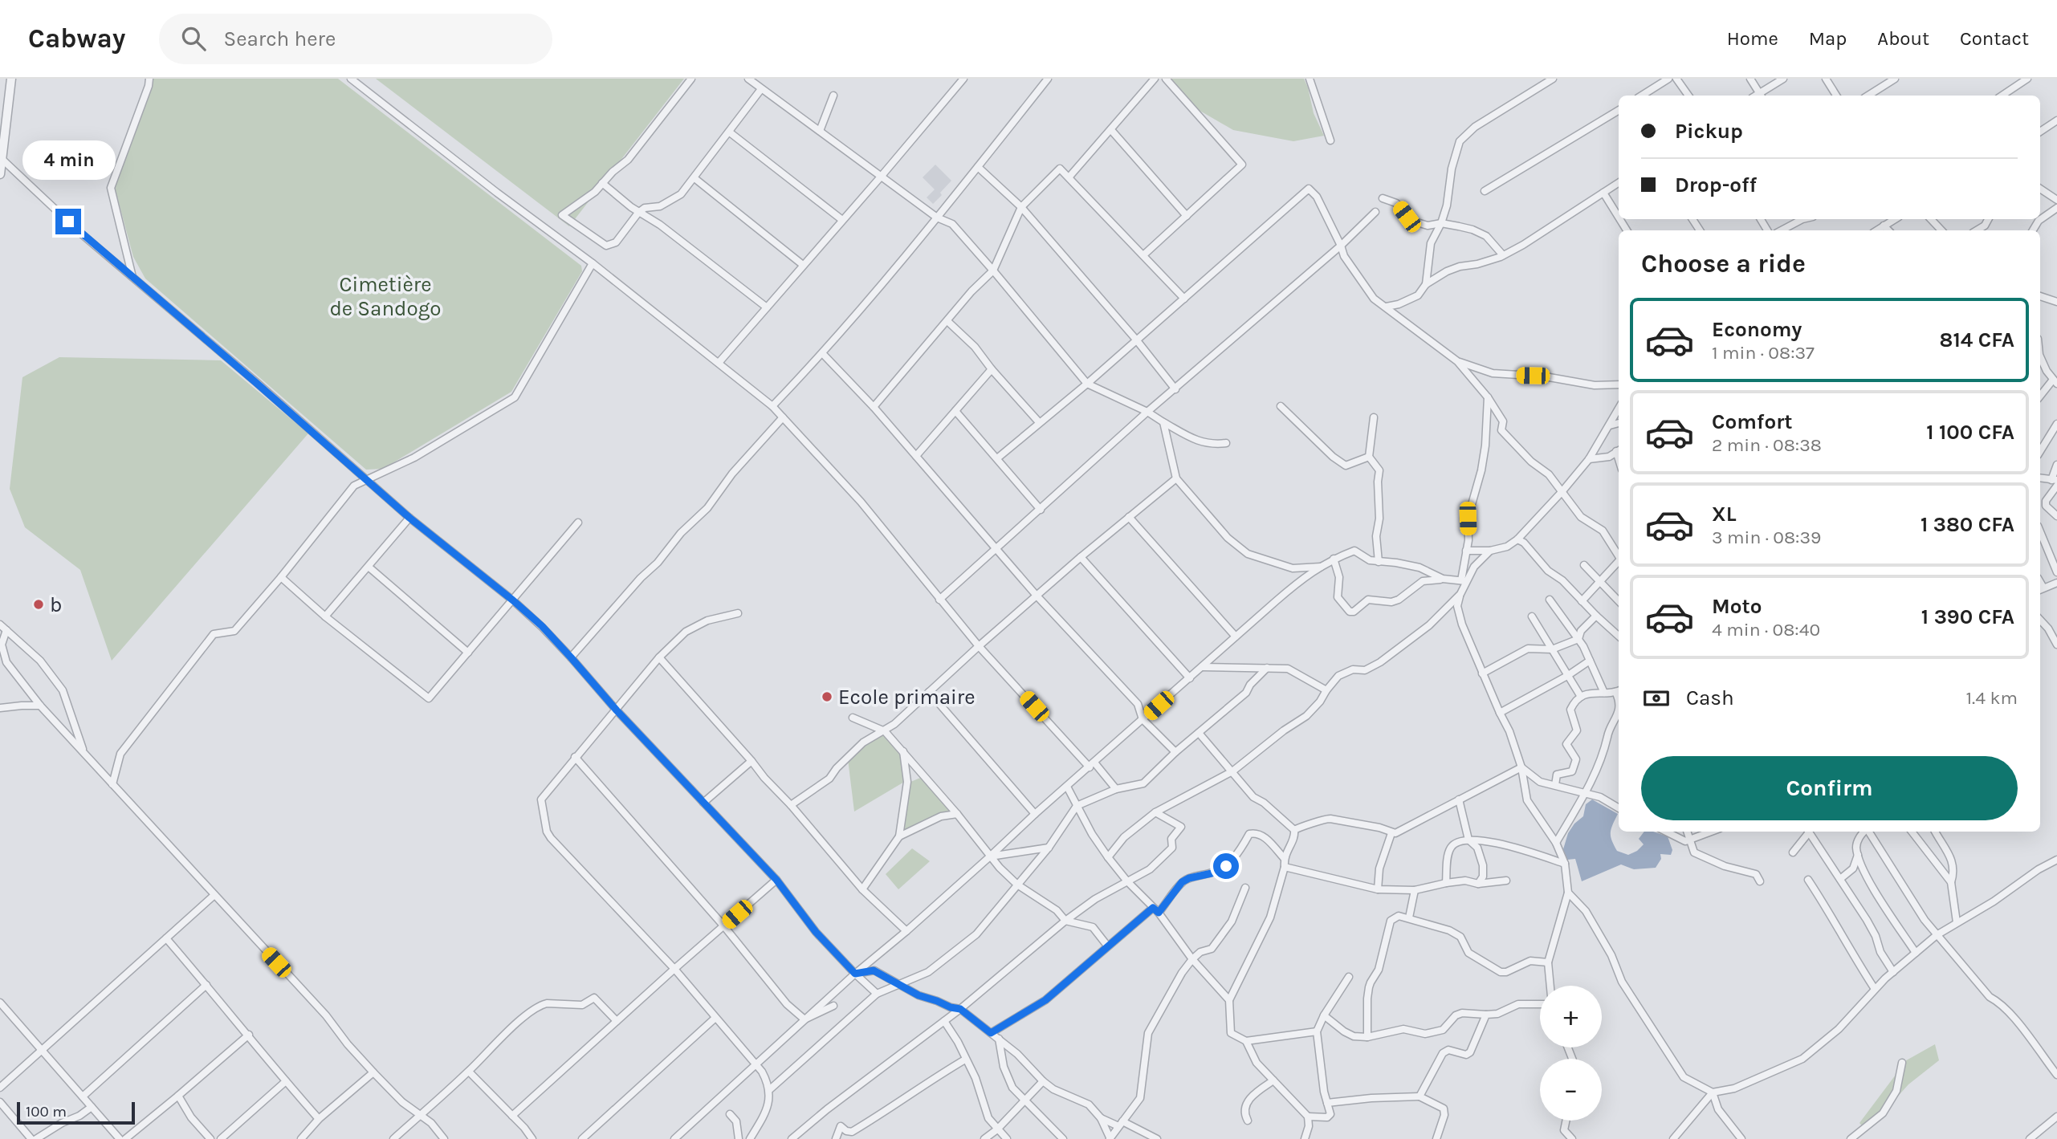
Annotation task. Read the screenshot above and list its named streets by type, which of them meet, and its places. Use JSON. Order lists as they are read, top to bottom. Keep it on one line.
{"parks":["Cimetière de Sandogo"],"places":["b","Ecole primaire"],"scale_bar":"100 m","page":{"header":"Cabway","search":"Search here","nav":["Home","Map","About","Contact"],"banner":["Pickup","Drop-off"],"bubble":"4 min","heading":"Choose a ride","list":[{"name":"Economy","note":"1 min · 08:37","value":"814 CFA"},{"name":"Comfort","note":"2 min · 08:38","value":"1 100 CFA"},{"name":"XL","note":"3 min · 08:39","value":"1 380 CFA"},{"name":"Moto","note":"4 min · 08:40","value":"1 390 CFA"}],"pay":["Cash","1.4 km"],"buttons":"Confirm","map_buttons":["+","−"],"scale":"100 m"}}
